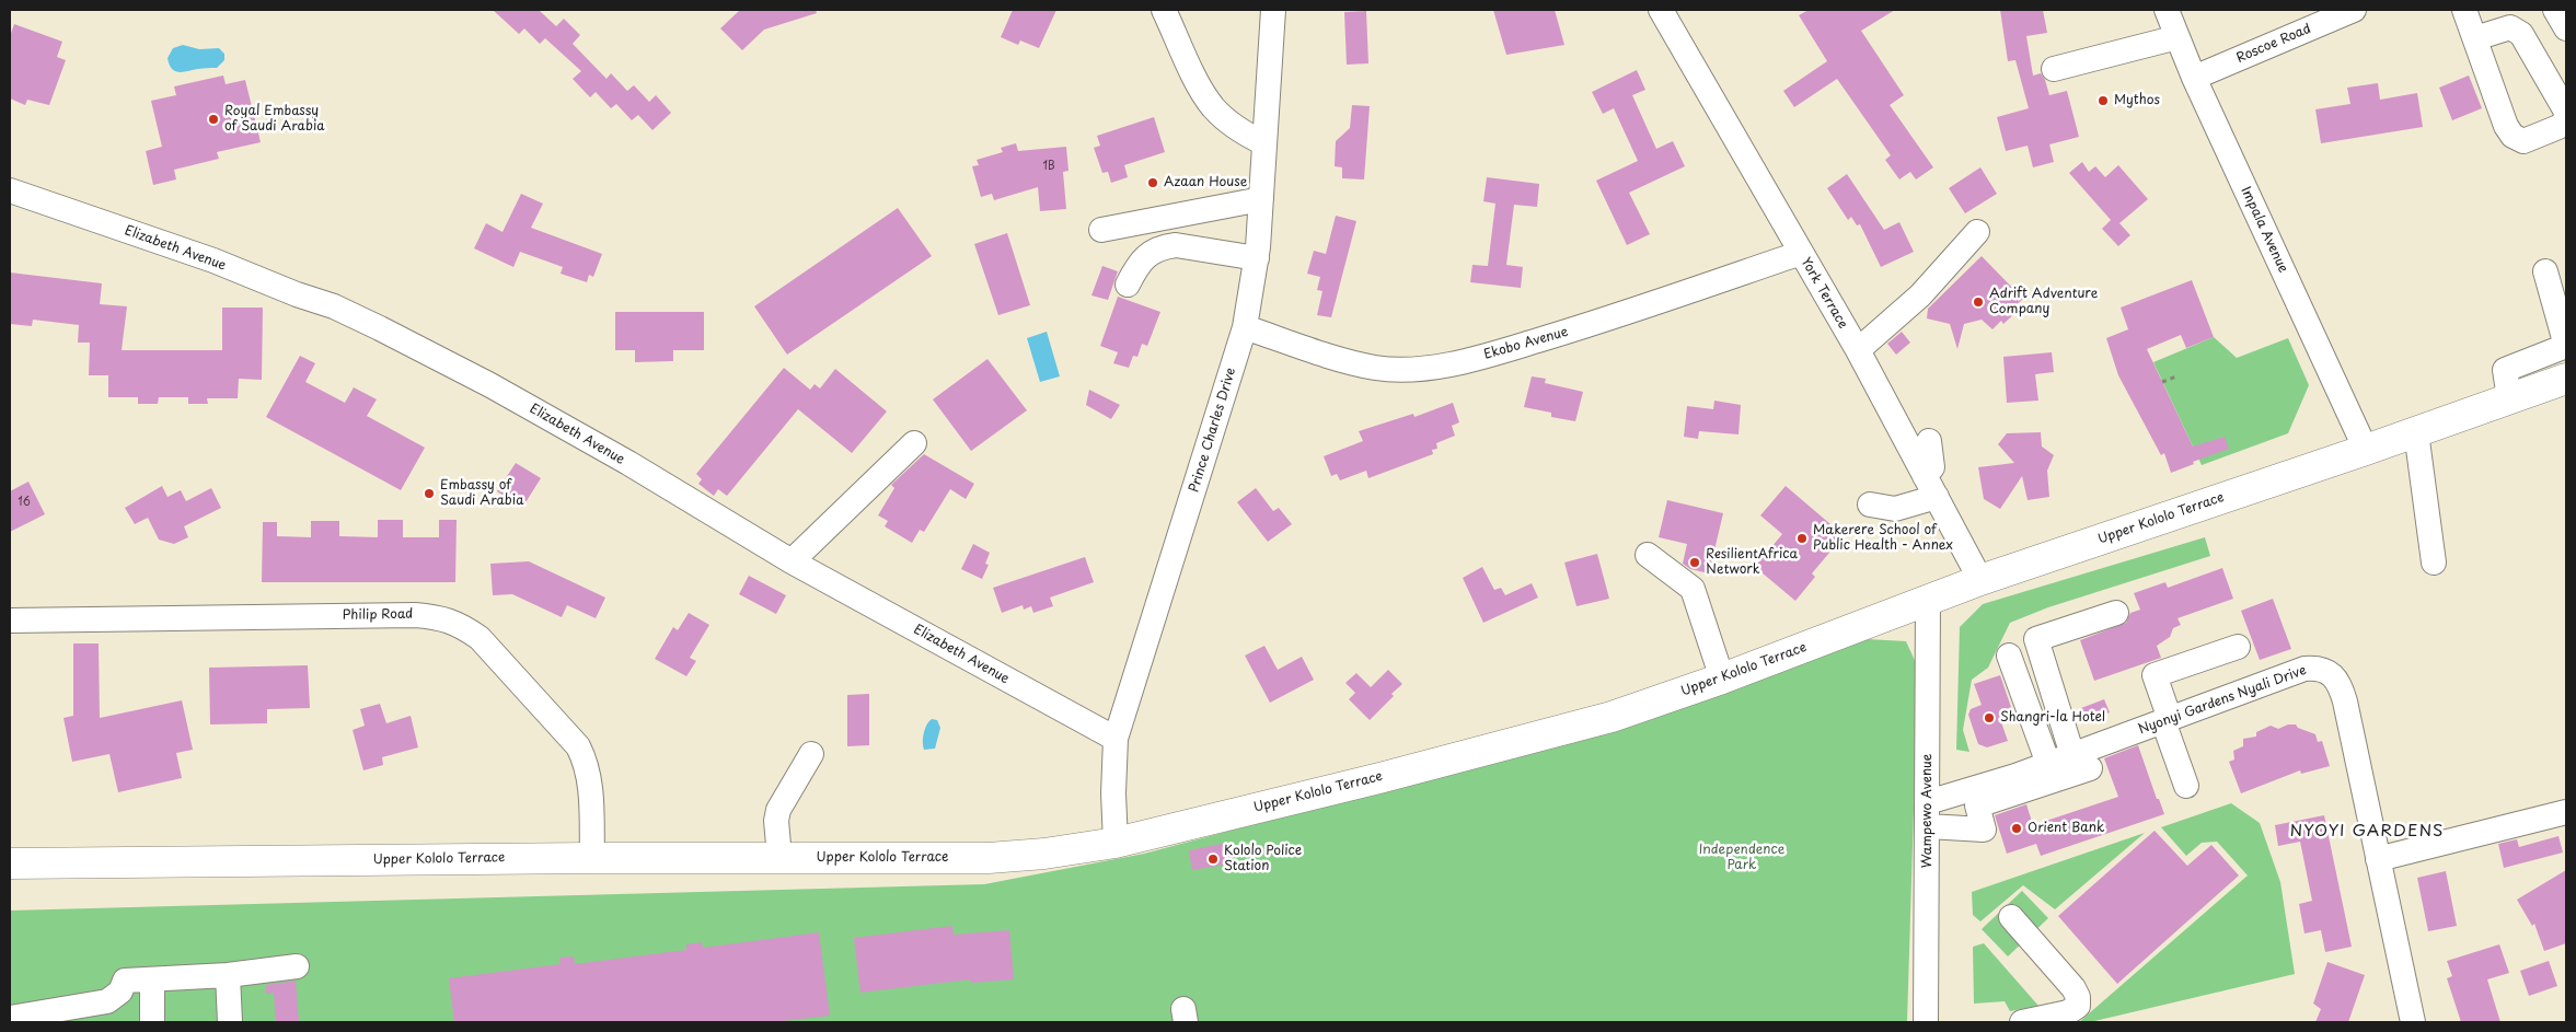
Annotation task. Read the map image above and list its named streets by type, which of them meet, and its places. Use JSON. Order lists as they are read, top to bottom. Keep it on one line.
{"streets":{"main road":["Upper Kololo Terrace"],"street":["Roscoe Road","Impala Avenue","Elizabeth Avenue","York Terrace","Ekobo Avenue","Prince Charles Drive","Philip Road","Nyonyi Gardens Nyali Drive","Wampewo Avenue"]},"crossings":[["Roscoe Road","Impala Avenue"],["Impala Avenue","Upper Kololo Terrace"],["Elizabeth Avenue","Prince Charles Drive"],["York Terrace","Ekobo Avenue"],["York Terrace","Upper Kololo Terrace"],["Ekobo Avenue","Prince Charles Drive"],["Prince Charles Drive","Upper Kololo Terrace"],["Upper Kololo Terrace","Philip Road"],["Upper Kololo Terrace","Wampewo Avenue"],["Nyonyi Gardens Nyali Drive","Wampewo Avenue"]],"districts":["NYOYI GARDENS"],"parks":["Independence Park"],"places":["Mythos","Royal Embassy of Saudi Arabia","Azaan House","Adrift Adventure Company","Embassy of Saudi Arabia","Makerere School of Public Health - Annex","ResilientAfrica Network","Shangri-la Hotel","Orient Bank","Kololo Police Station"],"house_numbers":["1B","16"]}
